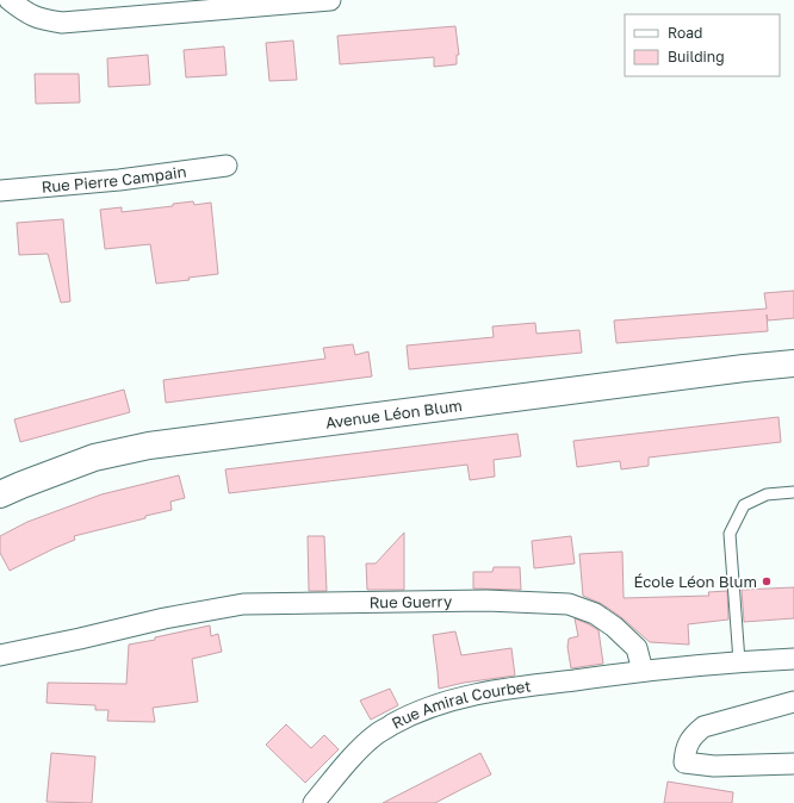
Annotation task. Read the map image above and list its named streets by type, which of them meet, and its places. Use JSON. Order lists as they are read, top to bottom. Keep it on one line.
{"streets":{"street":["Rue Pierre Campain","Avenue Léon Blum","Rue Guerry","Rue Amiral Courbet"]},"crossings":[["Rue Guerry","Rue Amiral Courbet"]],"places":["École Léon Blum"],"legend":["Road","Building"]}
